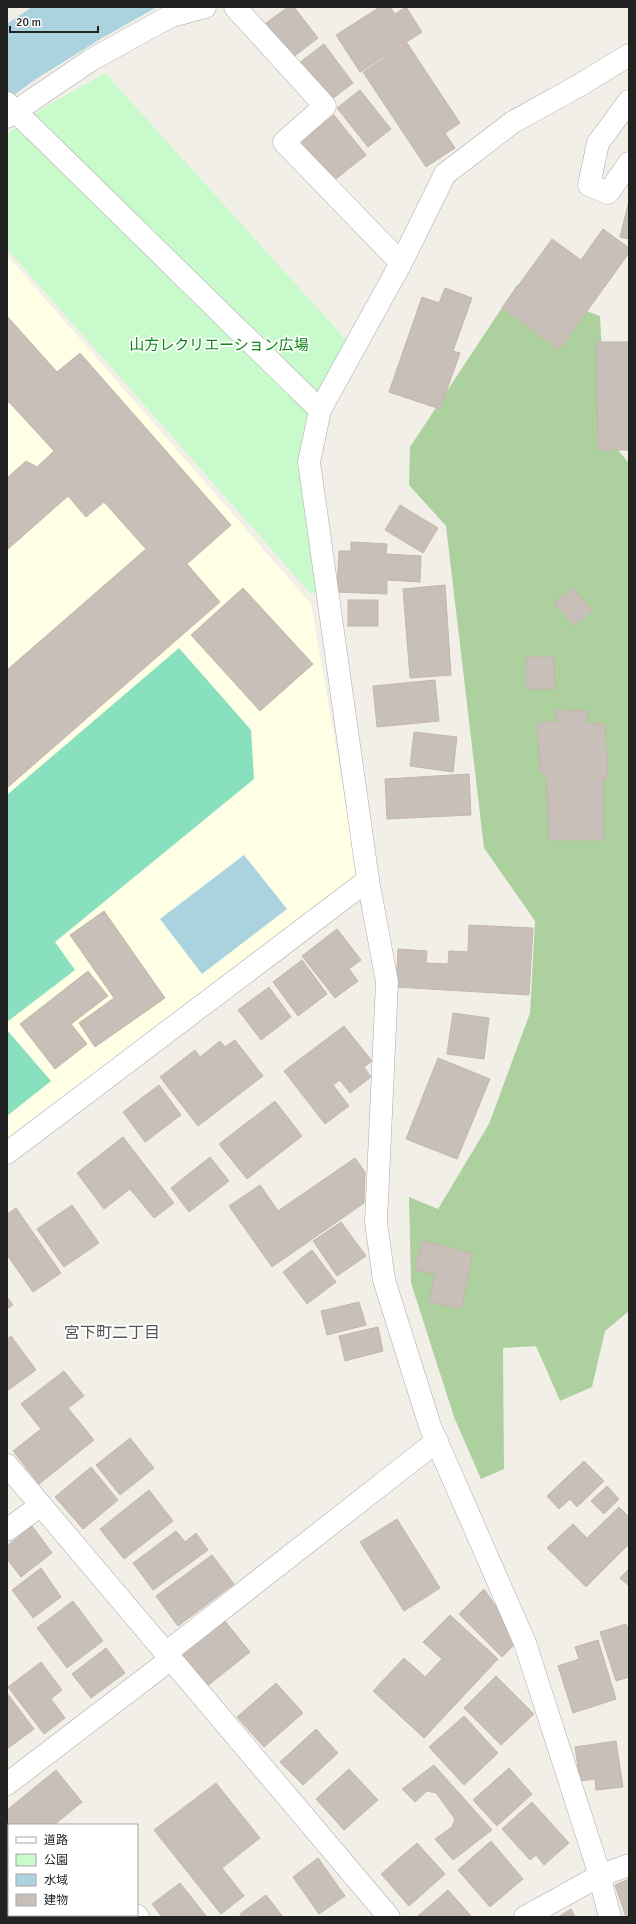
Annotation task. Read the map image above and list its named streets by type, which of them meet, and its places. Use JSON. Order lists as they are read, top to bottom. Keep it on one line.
{"districts":["宮下町二丁目"],"parks":["山方レクリエーション広場"],"legend":["道路","公園","水域","建物"],"scale_bar":"20 m"}
